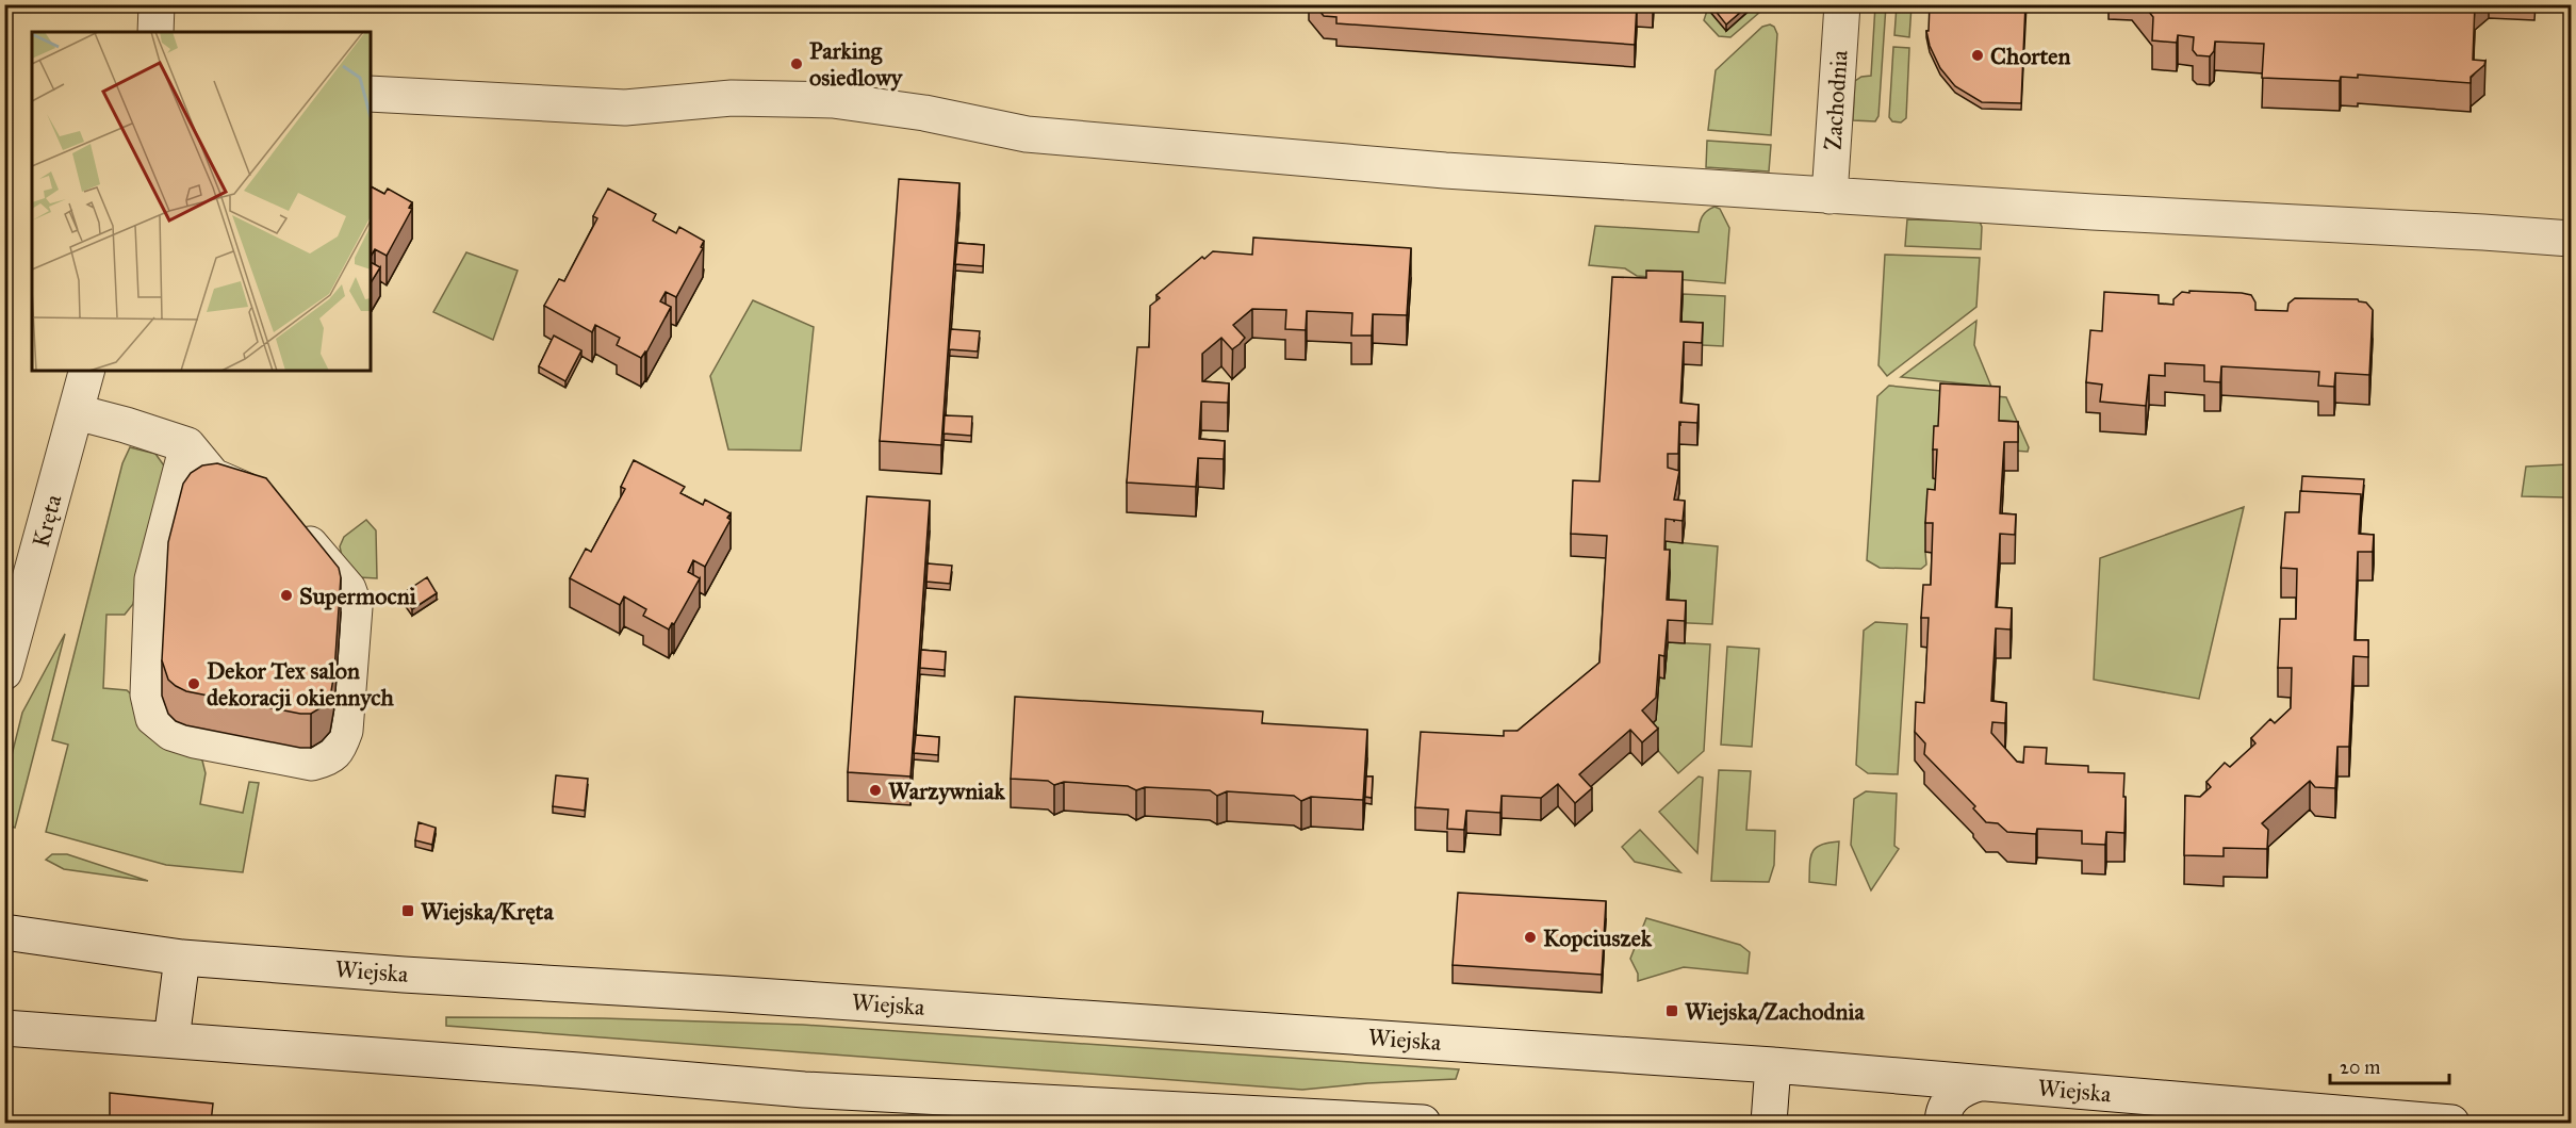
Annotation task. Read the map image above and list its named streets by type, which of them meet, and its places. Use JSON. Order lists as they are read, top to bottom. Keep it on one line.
{"streets":{"main road":["Zachodnia","Kręta","Wiejska"]},"places":{"other":["Chorten","Parking osiedlowy","Supermocni","Dekor Tex salon dekoracji okiennych","Warzywniak","Kopciuszek"],"transit":["Wiejska/Kręta","Wiejska/Zachodnia"]},"scale_bar":"20 m"}
